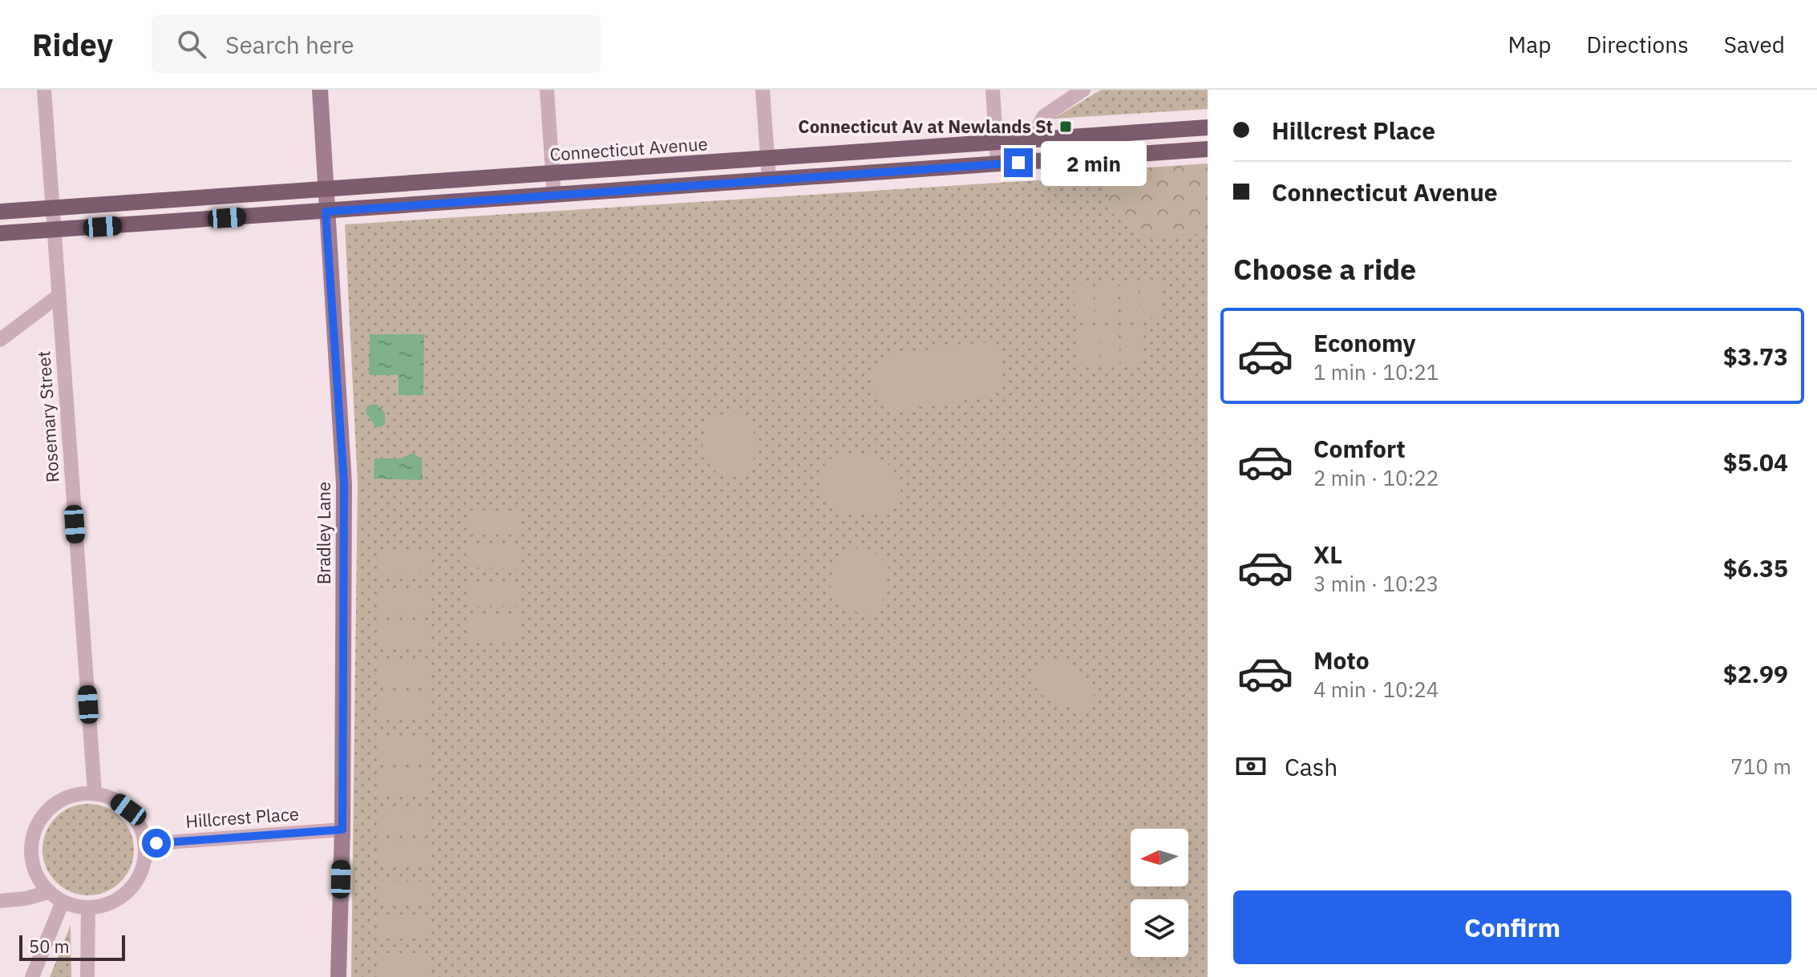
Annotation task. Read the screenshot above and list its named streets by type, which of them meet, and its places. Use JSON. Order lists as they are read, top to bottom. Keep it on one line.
{"streets":{"main road":["Connecticut Avenue","Bradley Lane"],"street":["Rosemary Street","Hillcrest Place"]},"crossings":[["Connecticut Avenue","Bradley Lane"],["Rosemary Street","Hillcrest Place"],["Bradley Lane","Hillcrest Place"]],"places":{"transit":["Connecticut Av at Newlands St"]},"scale_bar":"50 m","north":"left","page":{"header":"Ridey","search":"Search here","nav":["Map","Directions","Saved"],"banner":["Hillcrest Place","Connecticut Avenue"],"bubble":"2 min","heading":"Choose a ride","list":[{"name":"Economy","note":"1 min · 10:21","value":"$3.73"},{"name":"Comfort","note":"2 min · 10:22","value":"$5.04"},{"name":"XL","note":"3 min · 10:23","value":"$6.35"},{"name":"Moto","note":"4 min · 10:24","value":"$2.99"}],"pay":["Cash","710 m"],"buttons":"Confirm","scale":"50 m"}}
